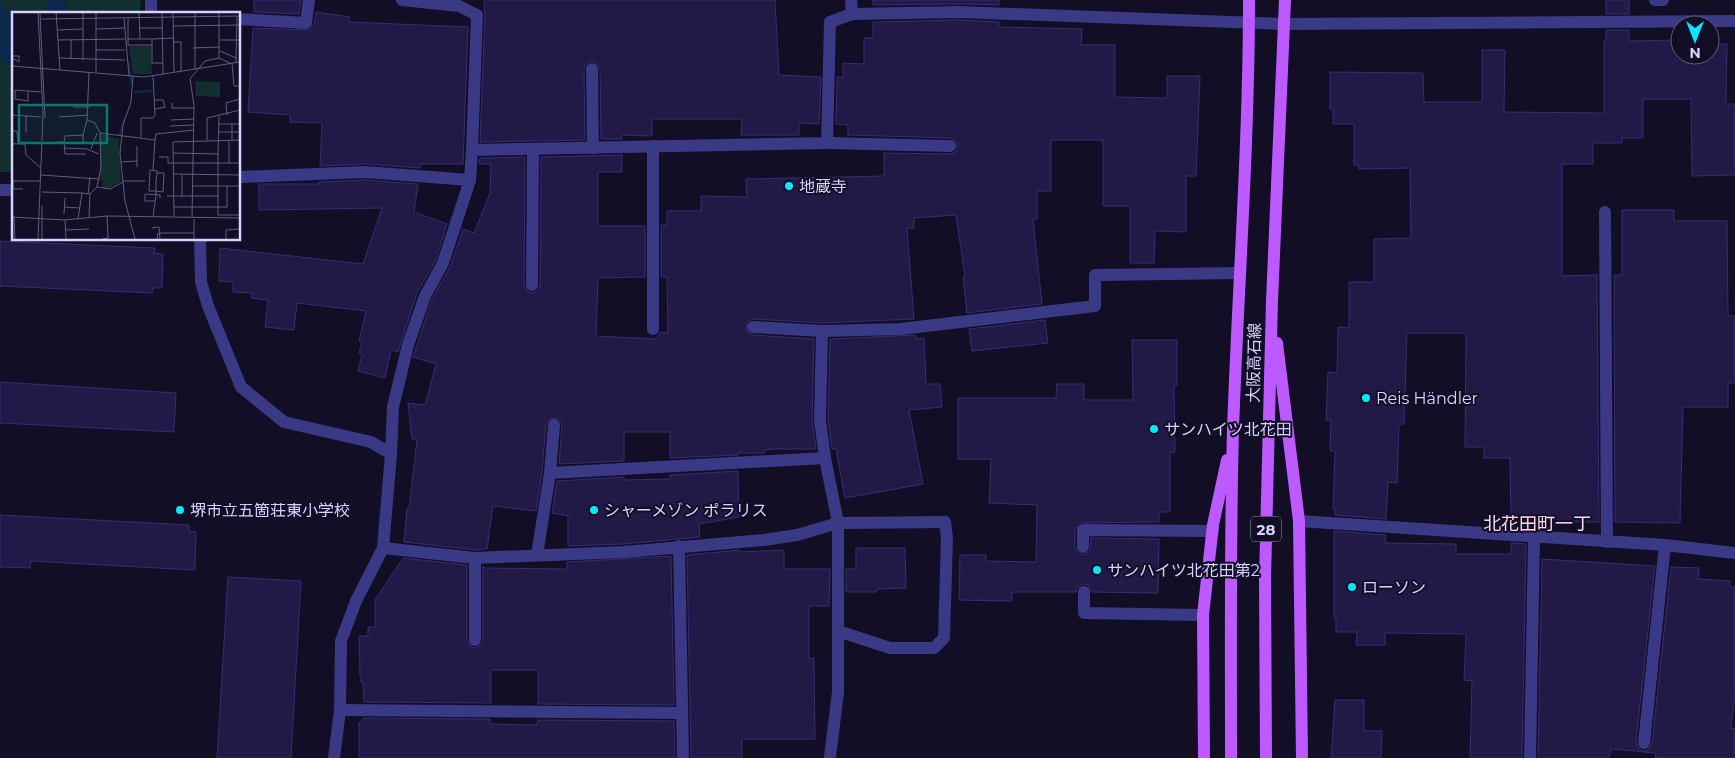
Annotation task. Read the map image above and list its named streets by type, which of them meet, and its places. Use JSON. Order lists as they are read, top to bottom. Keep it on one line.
{"streets":{"main road":["大阪高石線","28"]},"districts":["北花田町一丁"],"places":["地蔵寺","Reis Händler","サンハイツ北花田","堺市立五箇荘東小学校","シャーメゾン ポラリス","サンハイツ北花田第2","ローソン"],"north":"bottom"}
